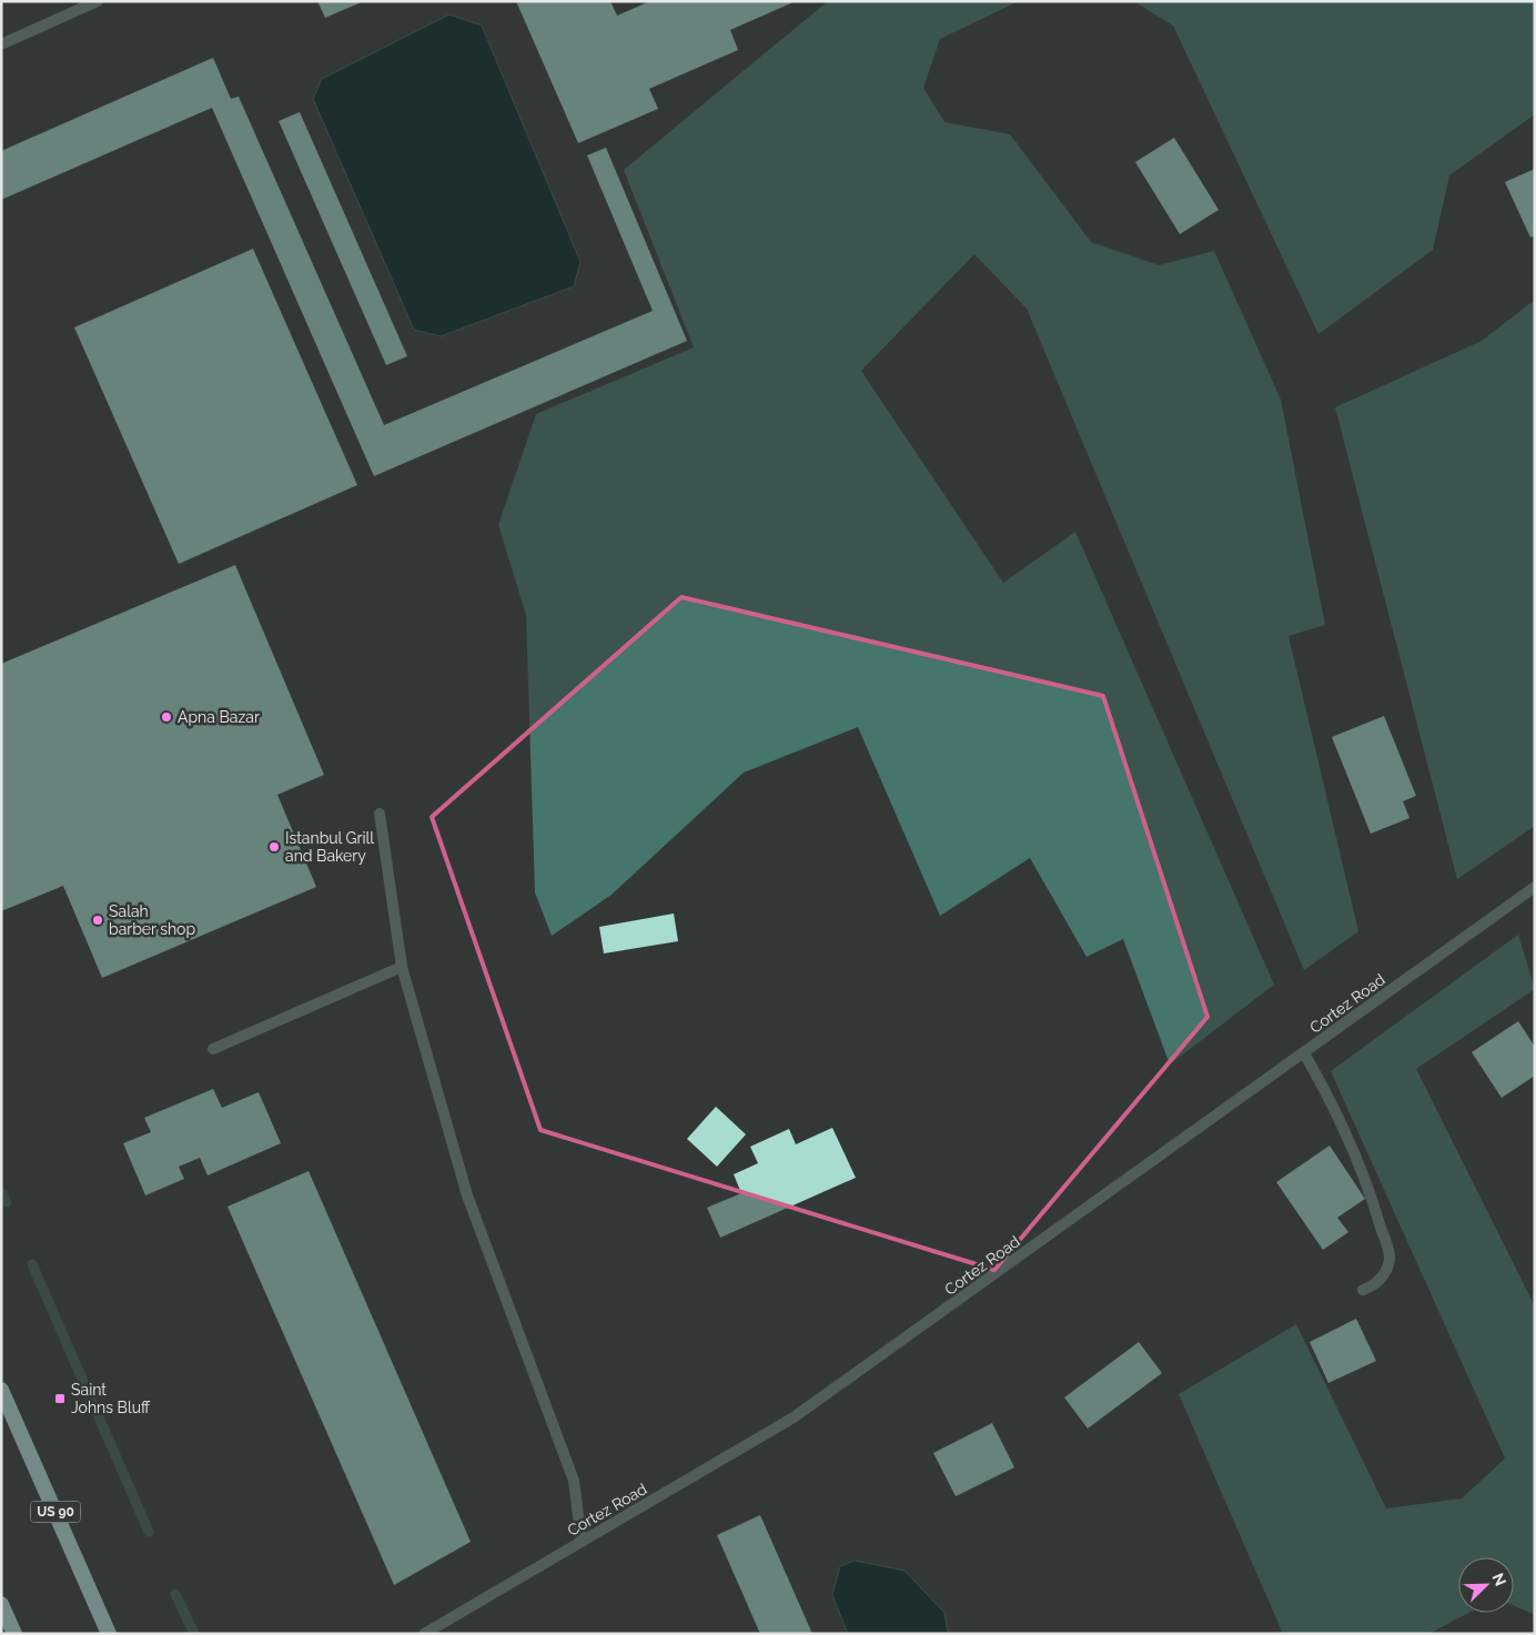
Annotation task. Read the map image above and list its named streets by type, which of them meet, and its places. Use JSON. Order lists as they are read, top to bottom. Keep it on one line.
{"streets":{"highway":["US 90"],"street":["Cortez Road"]},"places":{"other":["Apna Bazar","Istanbul Grill and Bakery","Salah barber shop"],"transit":["Saint Johns Bluff"]},"north":"top right"}
